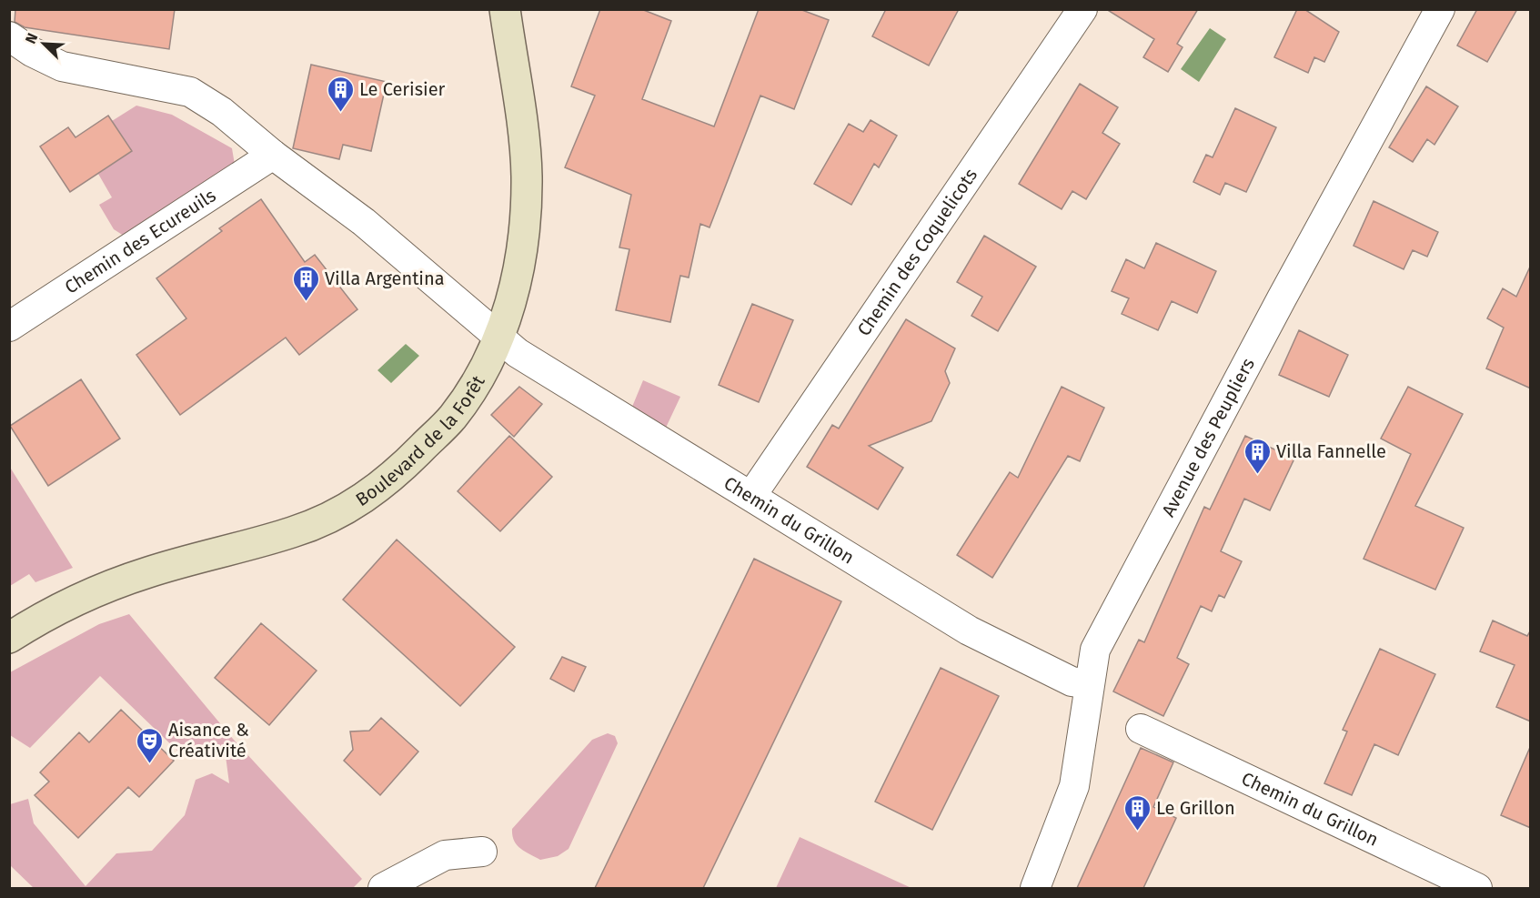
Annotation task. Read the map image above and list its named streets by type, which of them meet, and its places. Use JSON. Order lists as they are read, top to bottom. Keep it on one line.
{"streets":{"street":["Chemin des Ecureuils","Chemin des Coquelicots","Boulevard de la Forêt","Avenue des Peupliers","Chemin du Grillon"]},"crossings":[["Chemin des Ecureuils","Chemin du Grillon"],["Chemin des Coquelicots","Chemin du Grillon"],["Boulevard de la Forêt","Chemin du Grillon"],["Avenue des Peupliers","Chemin du Grillon"]],"places":{"building":["Le Cerisier","Villa Argentina","Villa Fannelle","Le Grillon"],"theatre":["Aisance & Créativité"]},"north":"top left"}
